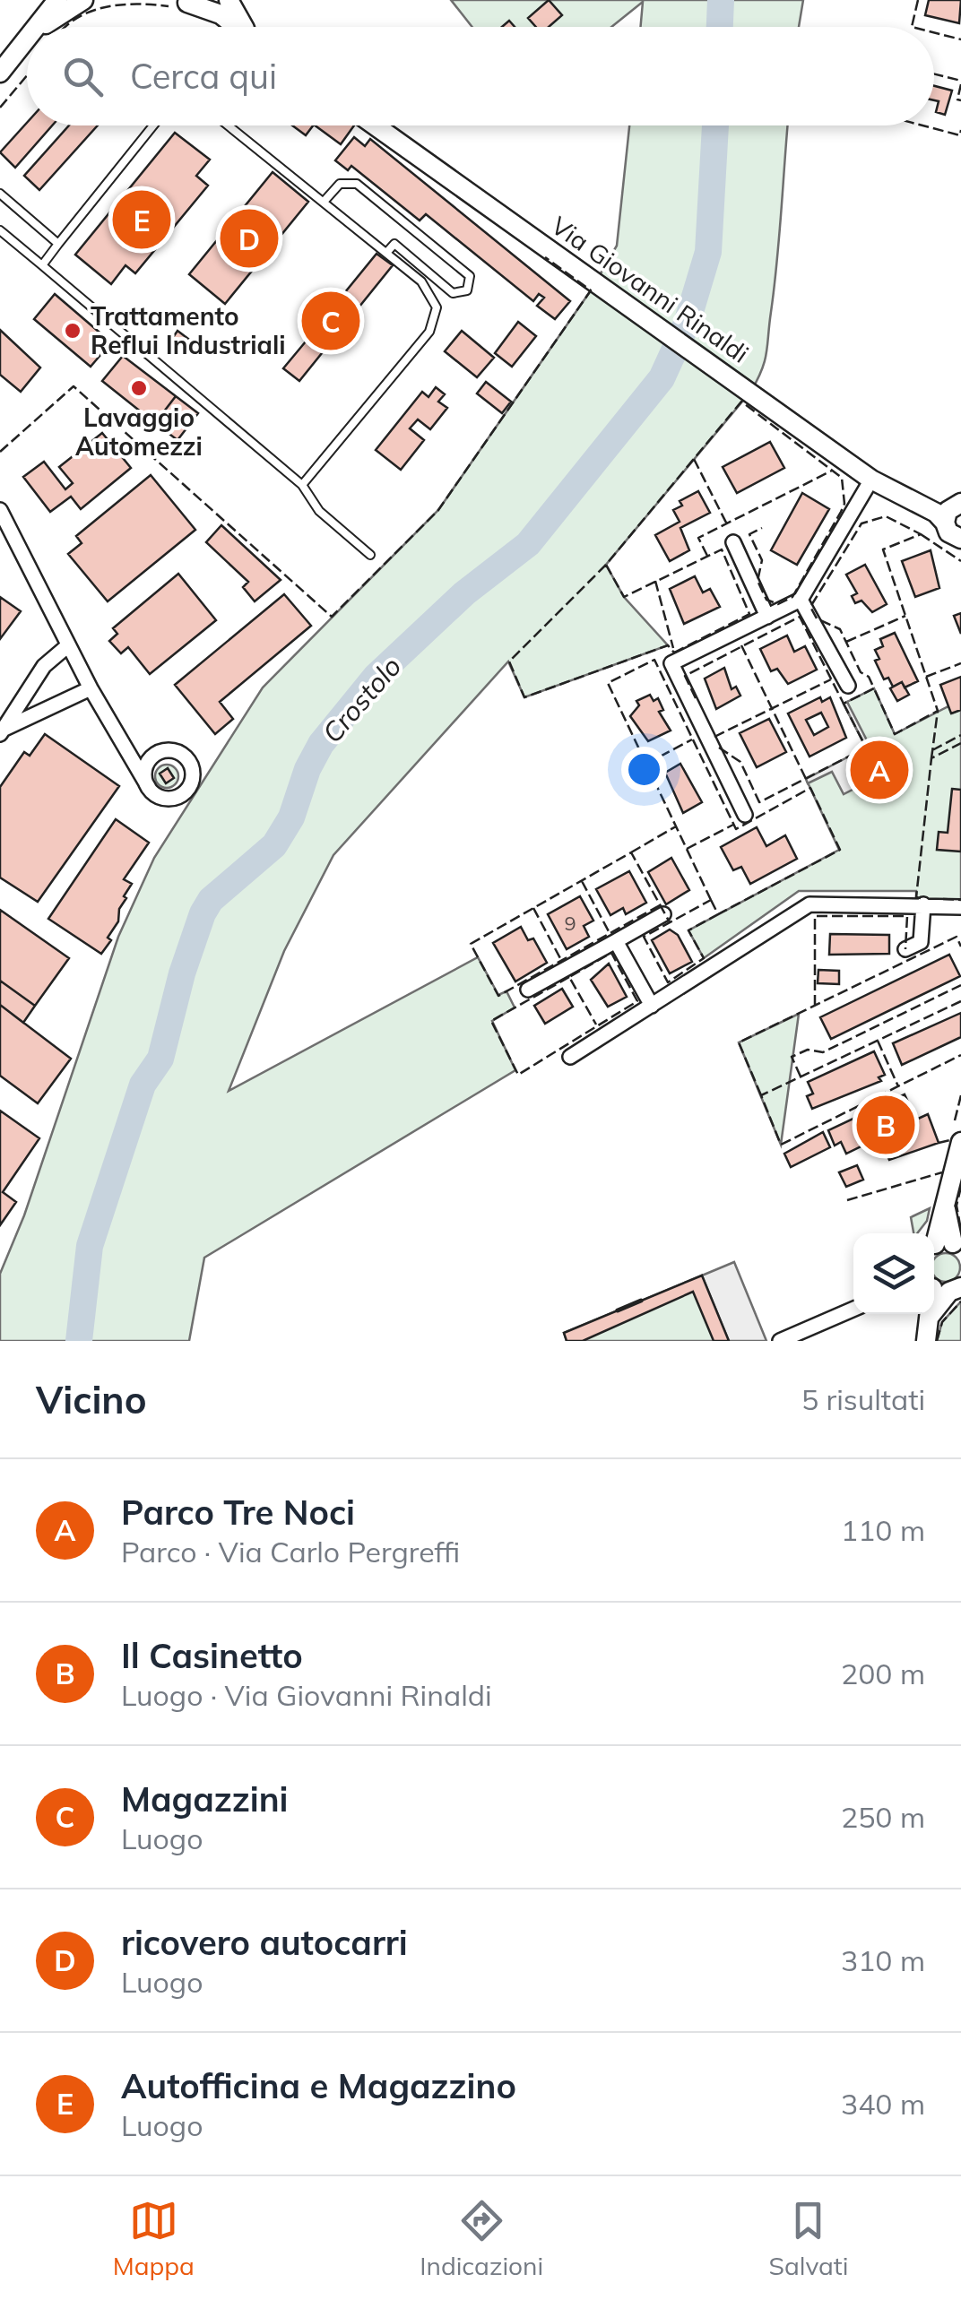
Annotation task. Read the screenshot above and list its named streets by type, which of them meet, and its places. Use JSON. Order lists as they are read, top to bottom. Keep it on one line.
{"streets":{"street":["Via Giovanni Rinaldi"]},"water":["Crostolo"],"places":["Trattamento Reflui Industriali","Lavaggio Automezzi"],"house_numbers":["9"],"page":{"search":"Cerca qui","pins":["E","D","C","A","B"],"heading":["Vicino","5 risultati"],"list":[{"mark":"A","name":"Parco Tre Noci","note":"Parco · Via Carlo Pergreffi","value":"110 m"},{"mark":"B","name":"Il Casinetto","note":"Luogo · Via Giovanni Rinaldi","value":"200 m"},{"mark":"C","name":"Magazzini","note":"Luogo","value":"250 m"},{"mark":"D","name":"ricovero autocarri","note":"Luogo","value":"310 m"},{"mark":"E","name":"Autofficina e Magazzino","note":"Luogo","value":"340 m"}],"nav":["Mappa","Indicazioni","Salvati"]}}
